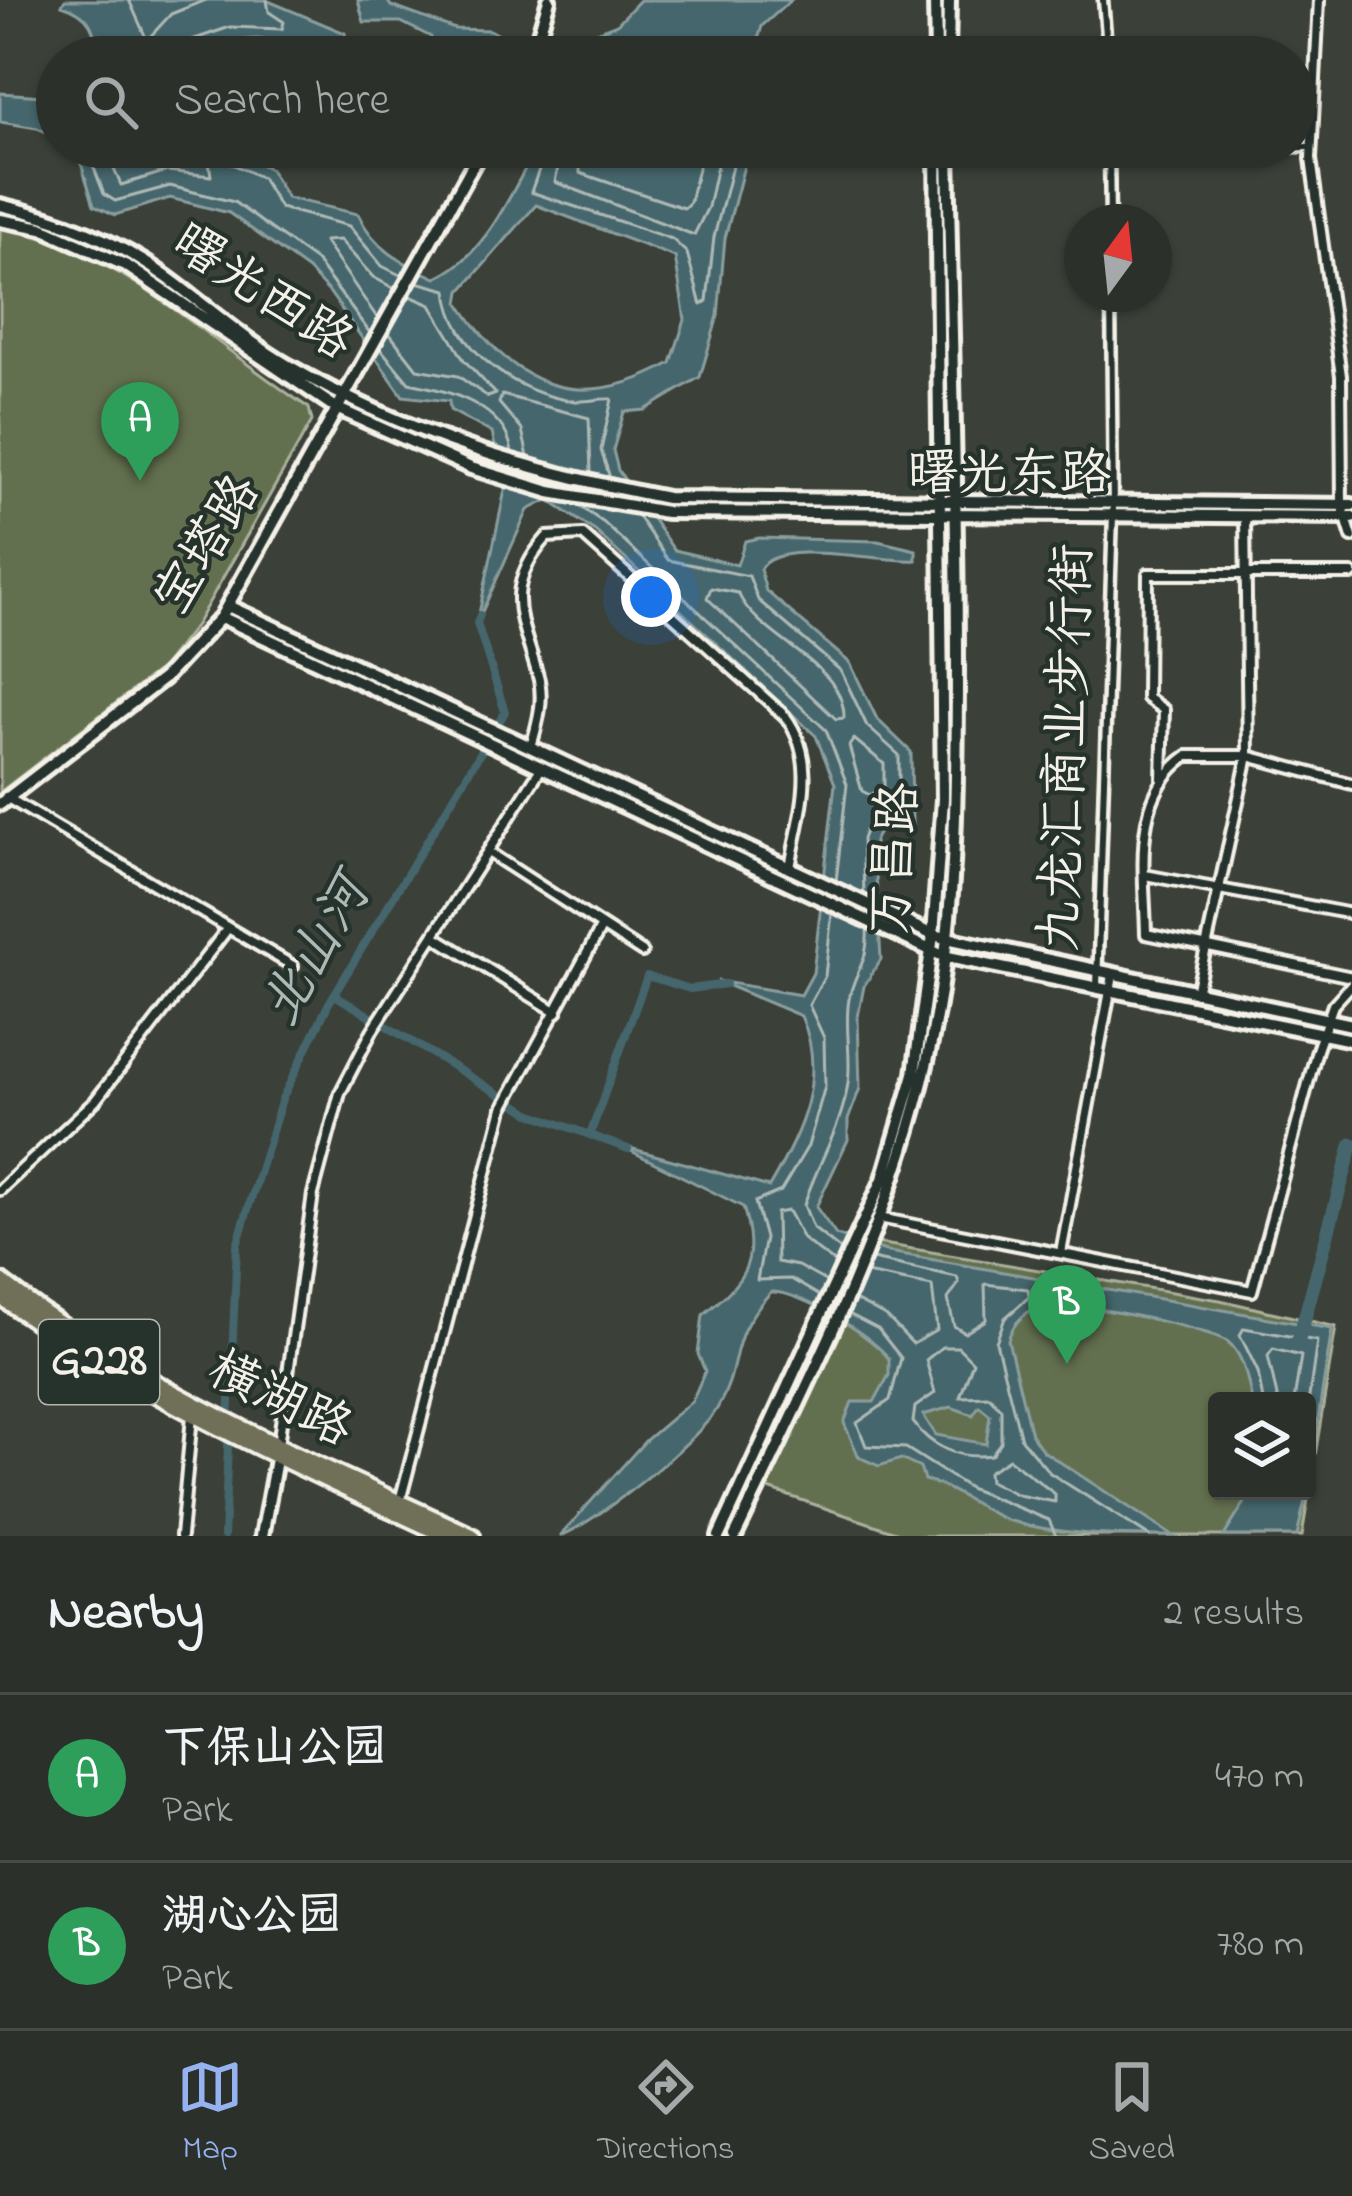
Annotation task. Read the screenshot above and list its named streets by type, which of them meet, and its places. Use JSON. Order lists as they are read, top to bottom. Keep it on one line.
{"streets":{"highway":["G228","横湖路"],"main road":["曙光西路","曙光东路","宝塔路","万昌路"],"street":["九龙汇商业步行街"]},"crossings":[["曙光西路","曙光东路"],["曙光西路","宝塔路"],["曙光东路","九龙汇商业步行街"],["曙光东路","万昌路"]],"water":["北山河"],"north":"top","page":{"search":"Search here","pins":["A","B"],"heading":["Nearby","2 results"],"list":[{"mark":"A","name":"下保山公园","note":"Park","value":"470 m"},{"mark":"B","name":"湖心公园","note":"Park","value":"780 m"}],"nav":["Map","Directions","Saved"]}}
